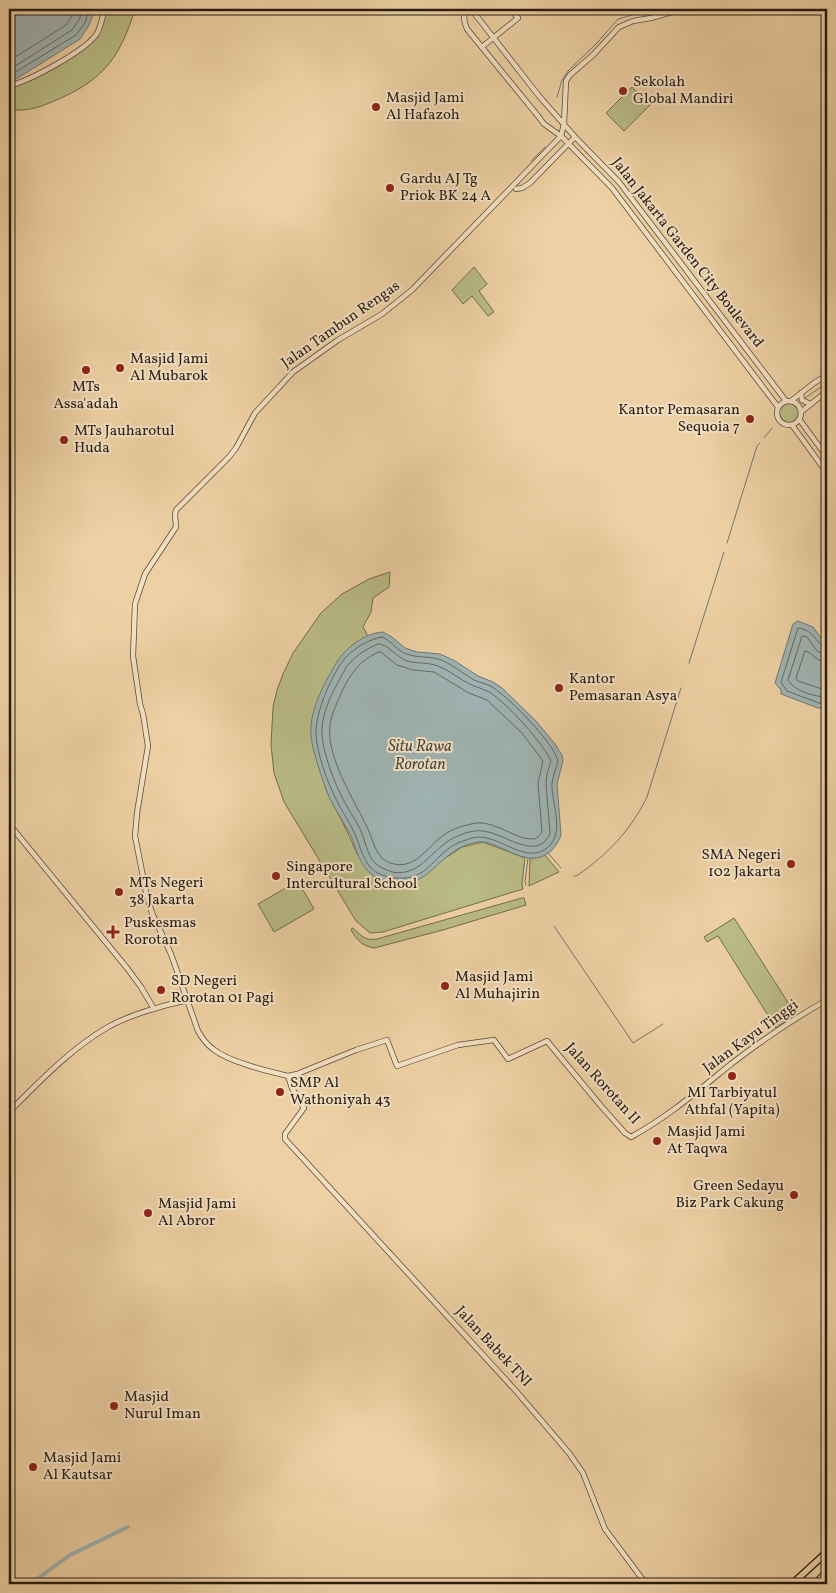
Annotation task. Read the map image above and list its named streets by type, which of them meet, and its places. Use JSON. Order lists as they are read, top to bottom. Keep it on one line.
{"streets":{"street":["Jalan Jakarta Garden City Boulevard","Jalan Tambun Rengas","Jalan Kayu Tinggi","Jalan Rorotan II","Jalan Babek TNI"]},"crossings":[["Jalan Jakarta Garden City Boulevard","Jalan Tambun Rengas"],["Jalan Kayu Tinggi","Jalan Rorotan II"],["Jalan Rorotan II","Jalan Babek TNI"]],"water":["Situ Rawa Rorotan"],"places":{"other":["Sekolah Global Mandiri","Masjid Jami Al Hafazoh","Gardu AJ Tg Priok BK 24 A","Masjid Jami Al Mubarok","MTs Assa'adah","Kantor Pemasaran Sequoia 7","MTs Jauharotul Huda","Kantor Pemasaran Asya","SMA Negeri 102 Jakarta","Singapore Intercultural School","MTs Negeri 38 Jakarta","Masjid Jami Al Muhajirin","SD Negeri Rorotan 01 Pagi","MI Tarbiyatul Athfal (Yapita)","SMP Al Wathoniyah 43","Masjid Jami At Taqwa","Green Sedayu Biz Park Cakung","Masjid Jami Al Abror","Masjid Nurul Iman","Masjid Jami Al Kautsar"],"health":["Puskesmas Rorotan"]}}
